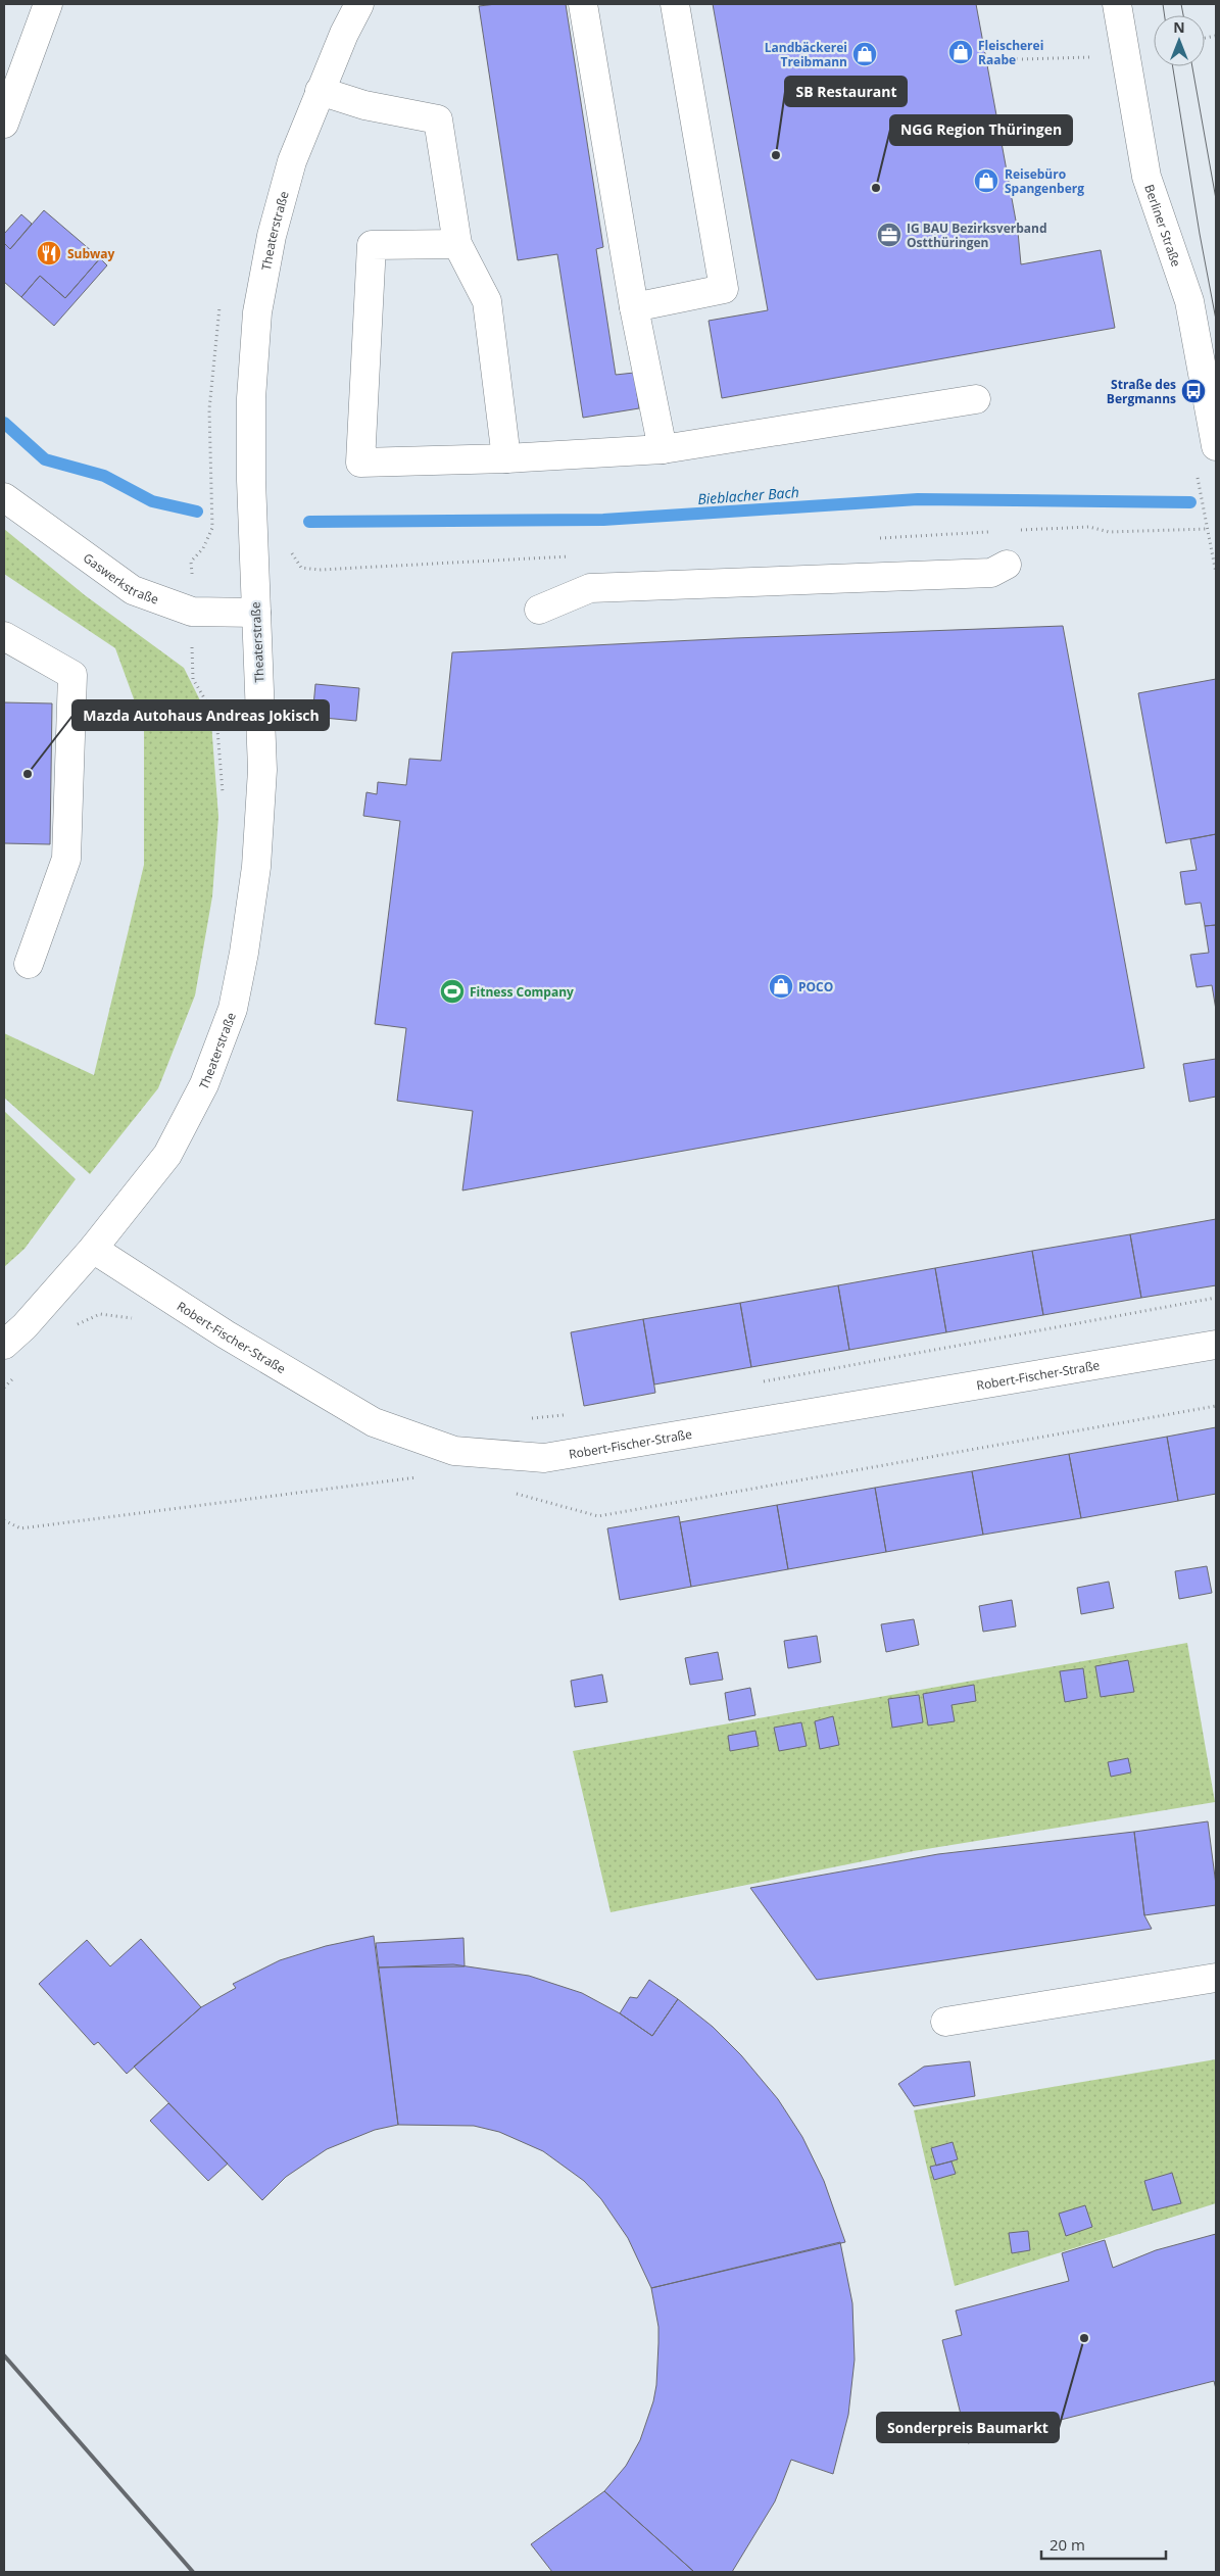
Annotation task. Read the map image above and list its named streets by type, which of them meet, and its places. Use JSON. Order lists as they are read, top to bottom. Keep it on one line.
{"streets":{"main road":["Berliner Straße","Theaterstraße","Gaswerkstraße","Robert-Fischer-Straße"]},"crossings":[["Theaterstraße","Gaswerkstraße"],["Theaterstraße","Robert-Fischer-Straße"]],"water":["Bieblacher Bach"],"places":{"shop":["Fleischerei Raabe","Landbäckerei Treibmann","Reisebüro Spangenberg","POCO"],"other":["SB Restaurant","NGG Region Thüringen","Mazda Autohaus Andreas Jokisch","Sonderpreis Baumarkt"],"office":["IG BAU Bezirksverband Ostthüringen"],"restaurant":["Subway"],"bus stop":["Straße des Bergmanns"],"sports":["Fitness Company"]},"scale_bar":"20 m","north":"top"}
